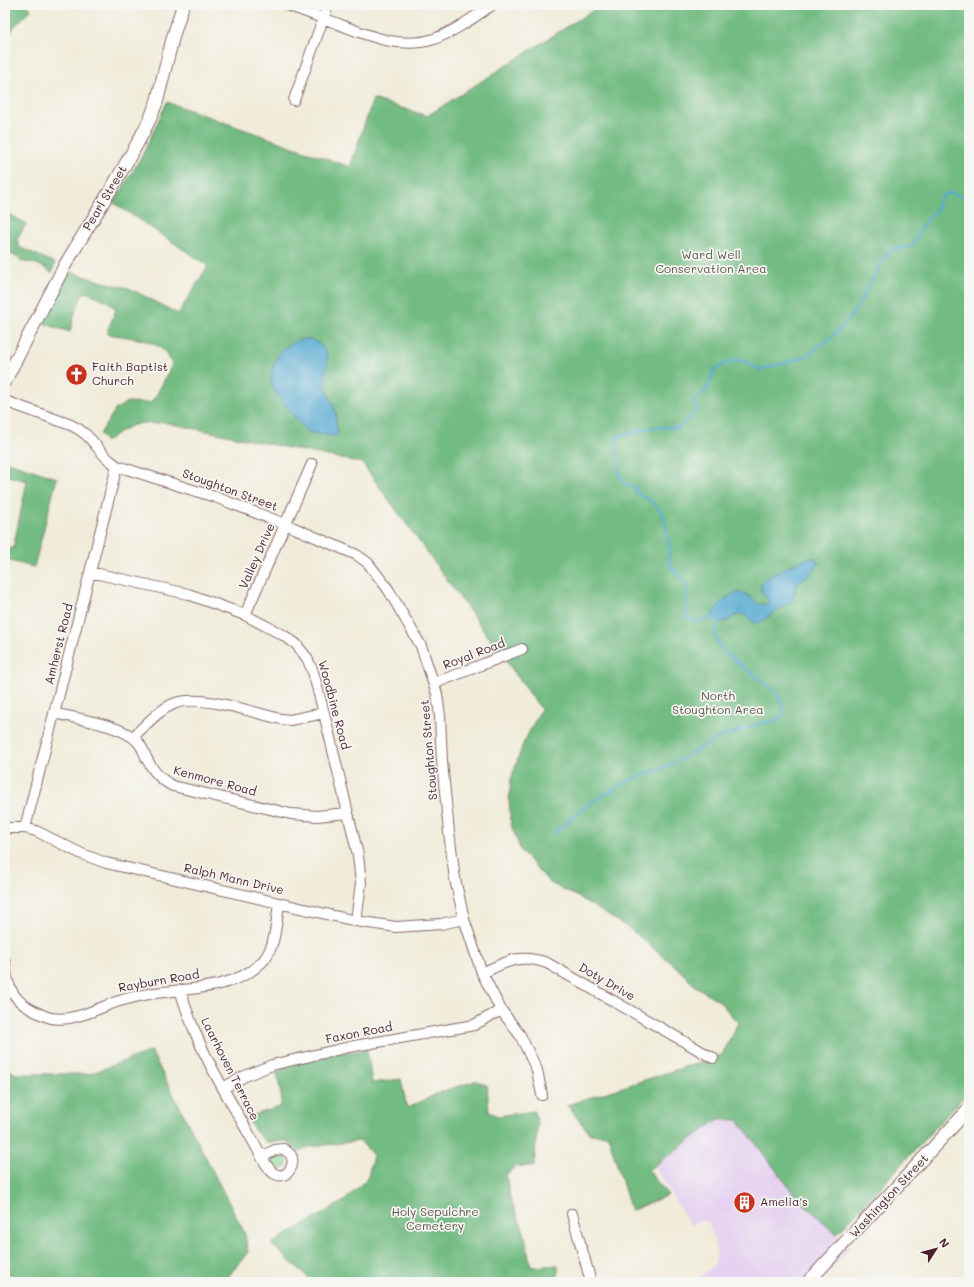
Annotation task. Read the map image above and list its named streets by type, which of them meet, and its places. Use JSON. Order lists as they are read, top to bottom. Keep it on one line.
{"streets":{"main road":["Pearl Street","Washington Street"],"street":["Stoughton Street","Valley Drive","Amherst Road","Royal Road","Woodbine Road","Kenmore Road","Ralph Mann Drive","Rayburn Road","Doty Drive","Faxon Road","Laarhoven Terrace"]},"crossings":[["Stoughton Street","Valley Drive"],["Stoughton Street","Amherst Road"],["Stoughton Street","Royal Road"],["Stoughton Street","Ralph Mann Drive"],["Stoughton Street","Doty Drive"],["Stoughton Street","Faxon Road"],["Valley Drive","Woodbine Road"],["Amherst Road","Woodbine Road"],["Amherst Road","Kenmore Road"],["Amherst Road","Ralph Mann Drive"],["Woodbine Road","Kenmore Road"],["Woodbine Road","Ralph Mann Drive"],["Ralph Mann Drive","Rayburn Road"],["Rayburn Road","Laarhoven Terrace"],["Faxon Road","Laarhoven Terrace"]],"parks":["Ward Well Conservation Area","North Stoughton Area","Holy Sepulchre Cemetery"],"places":{"church":["Faith Baptist Church"],"building":["Amelia's"]},"north":"top right"}
